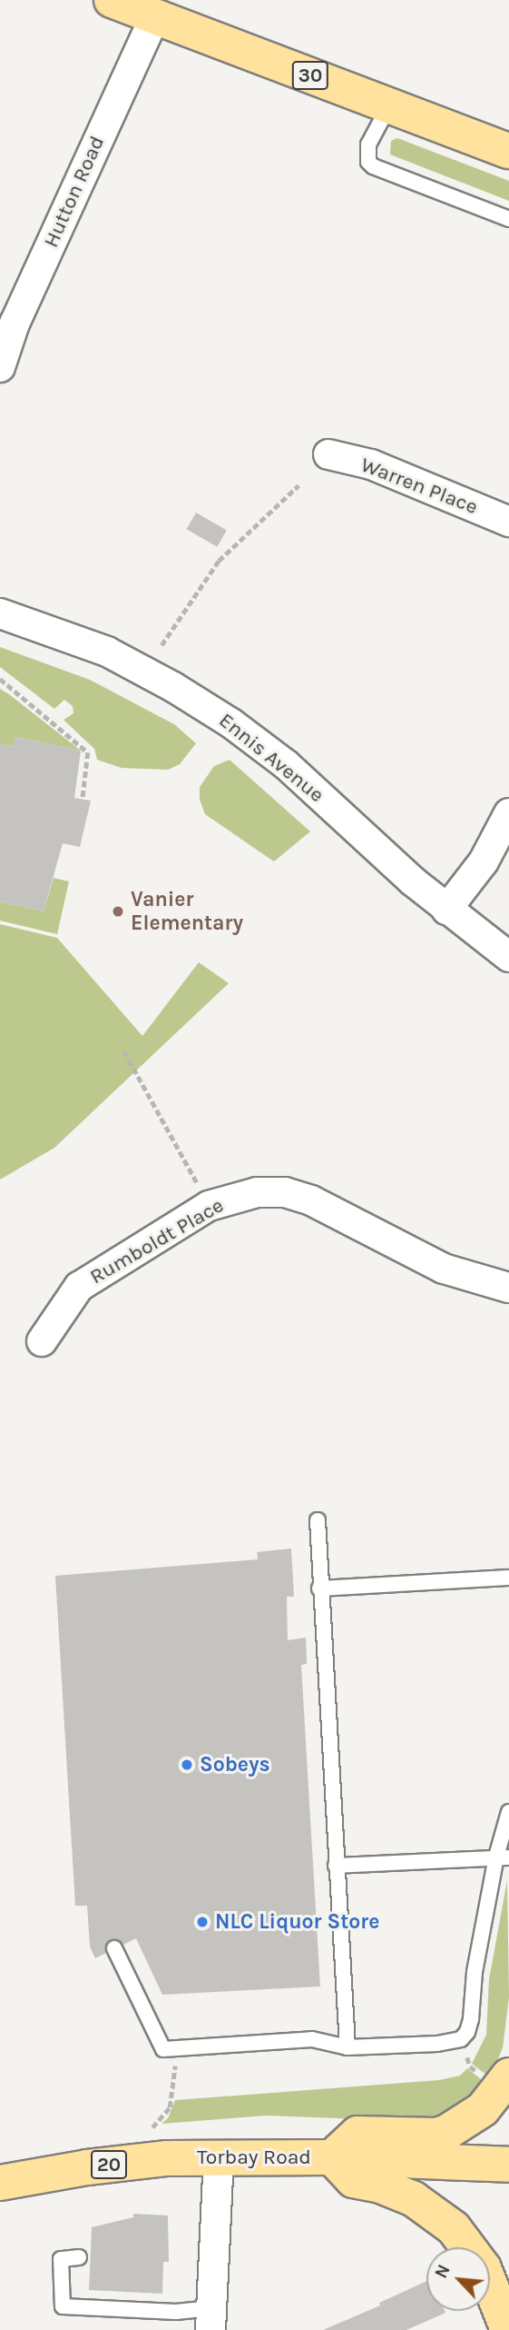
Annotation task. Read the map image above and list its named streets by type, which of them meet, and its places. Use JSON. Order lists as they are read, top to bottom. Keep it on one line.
{"streets":{"main road":["30","Torbay Road","20"],"street":["Hutton Road","Warren Place","Ennis Avenue","Rumboldt Place"]},"crossings":[["30","Hutton Road"]],"places":["Vanier Elementary","Sobeys","NLC Liquor Store"],"north":"top left"}
